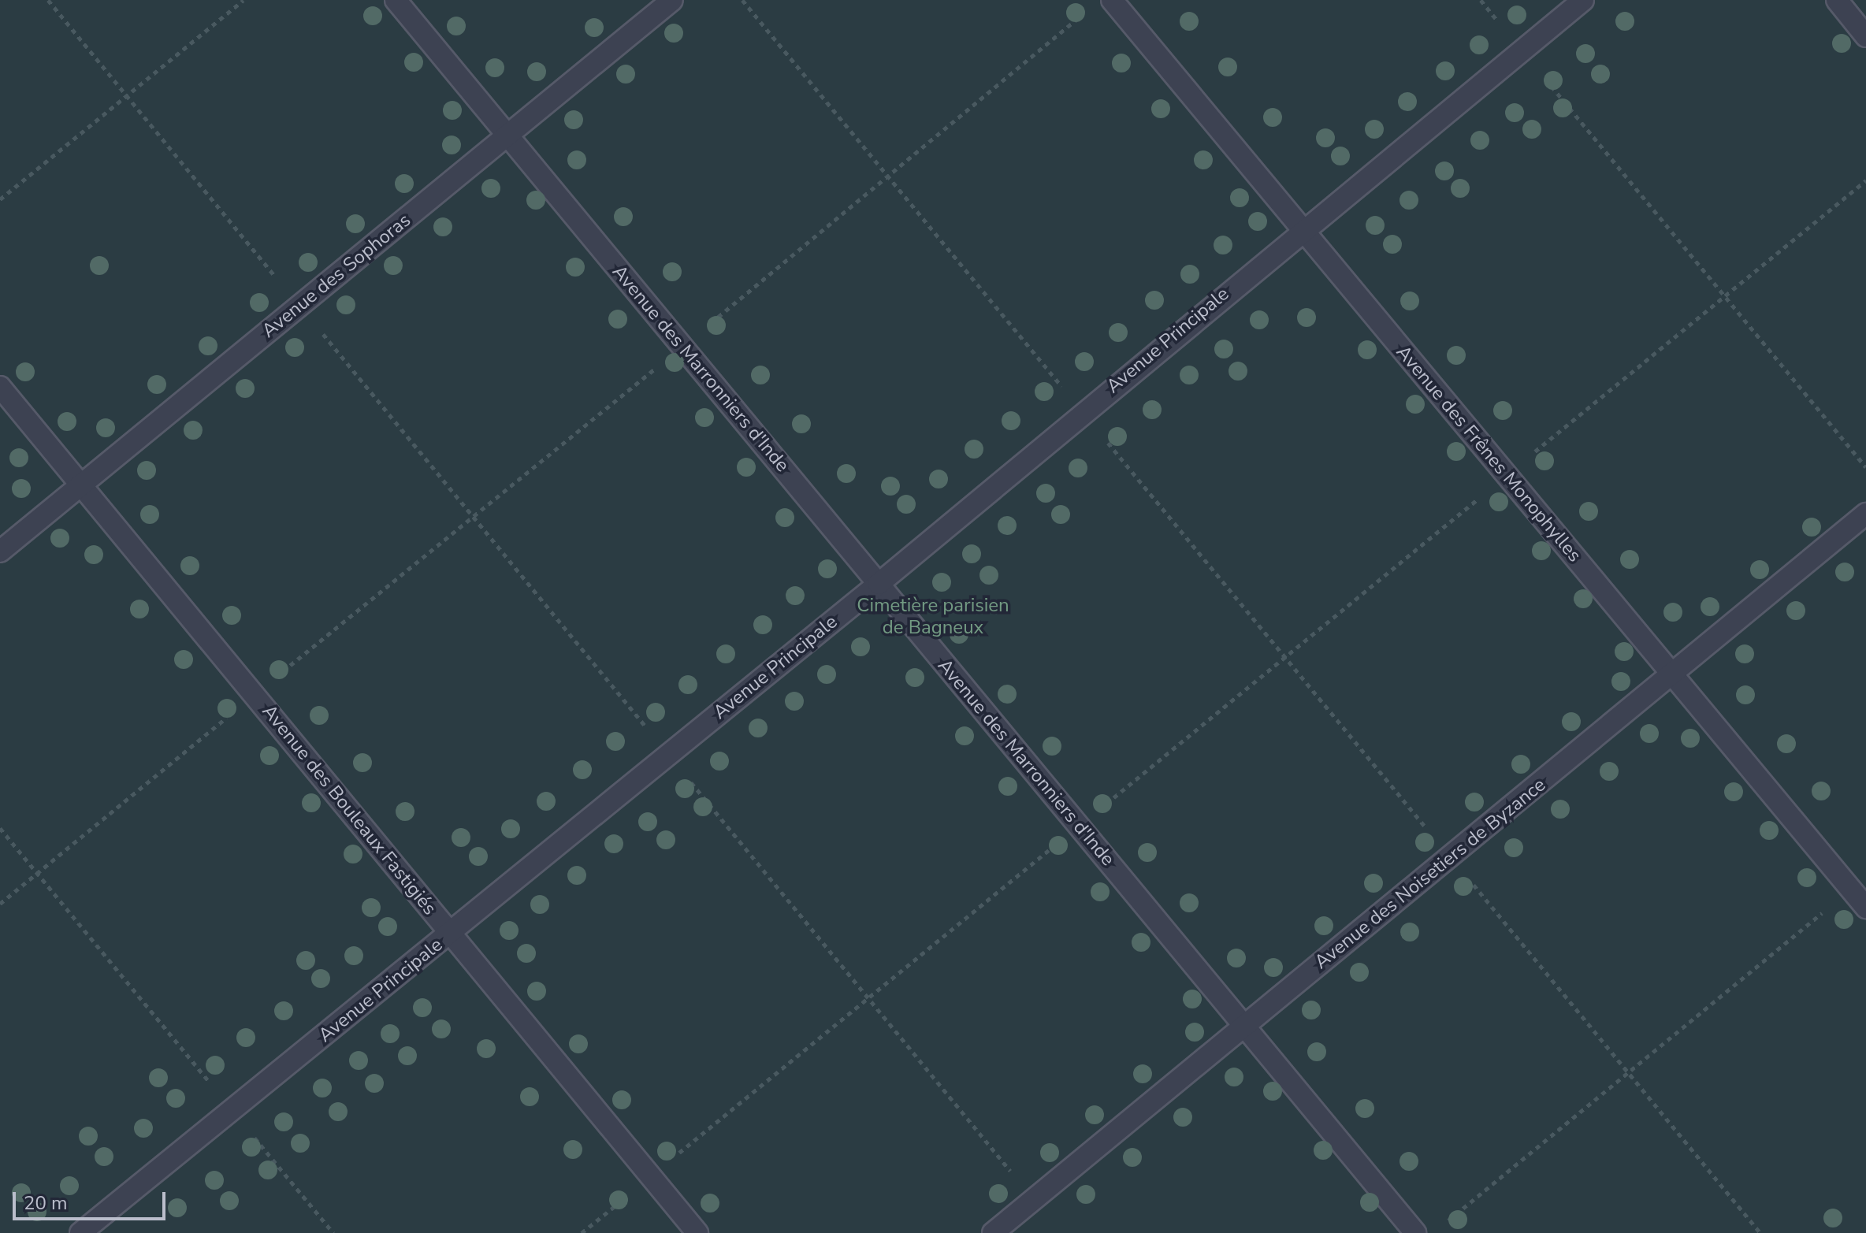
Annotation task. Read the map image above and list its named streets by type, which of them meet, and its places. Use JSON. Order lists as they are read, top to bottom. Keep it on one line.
{"streets":{"lane":["Avenue des Sophoras","Avenue Principale","Avenue des Marronniers d'Inde","Avenue des Frênes Monophylles","Avenue des Bouleaux Fastigiés","Avenue des Noisetiers de Byzance"]},"crossings":[["Avenue des Sophoras","Avenue des Marronniers d'Inde"],["Avenue des Sophoras","Avenue des Bouleaux Fastigiés"],["Avenue Principale","Avenue des Marronniers d'Inde"],["Avenue Principale","Avenue des Frênes Monophylles"],["Avenue Principale","Avenue des Bouleaux Fastigiés"],["Avenue des Marronniers d'Inde","Avenue des Noisetiers de Byzance"],["Avenue des Frênes Monophylles","Avenue des Noisetiers de Byzance"]],"parks":["Cimetière parisien de Bagneux"],"scale_bar":"20 m"}
